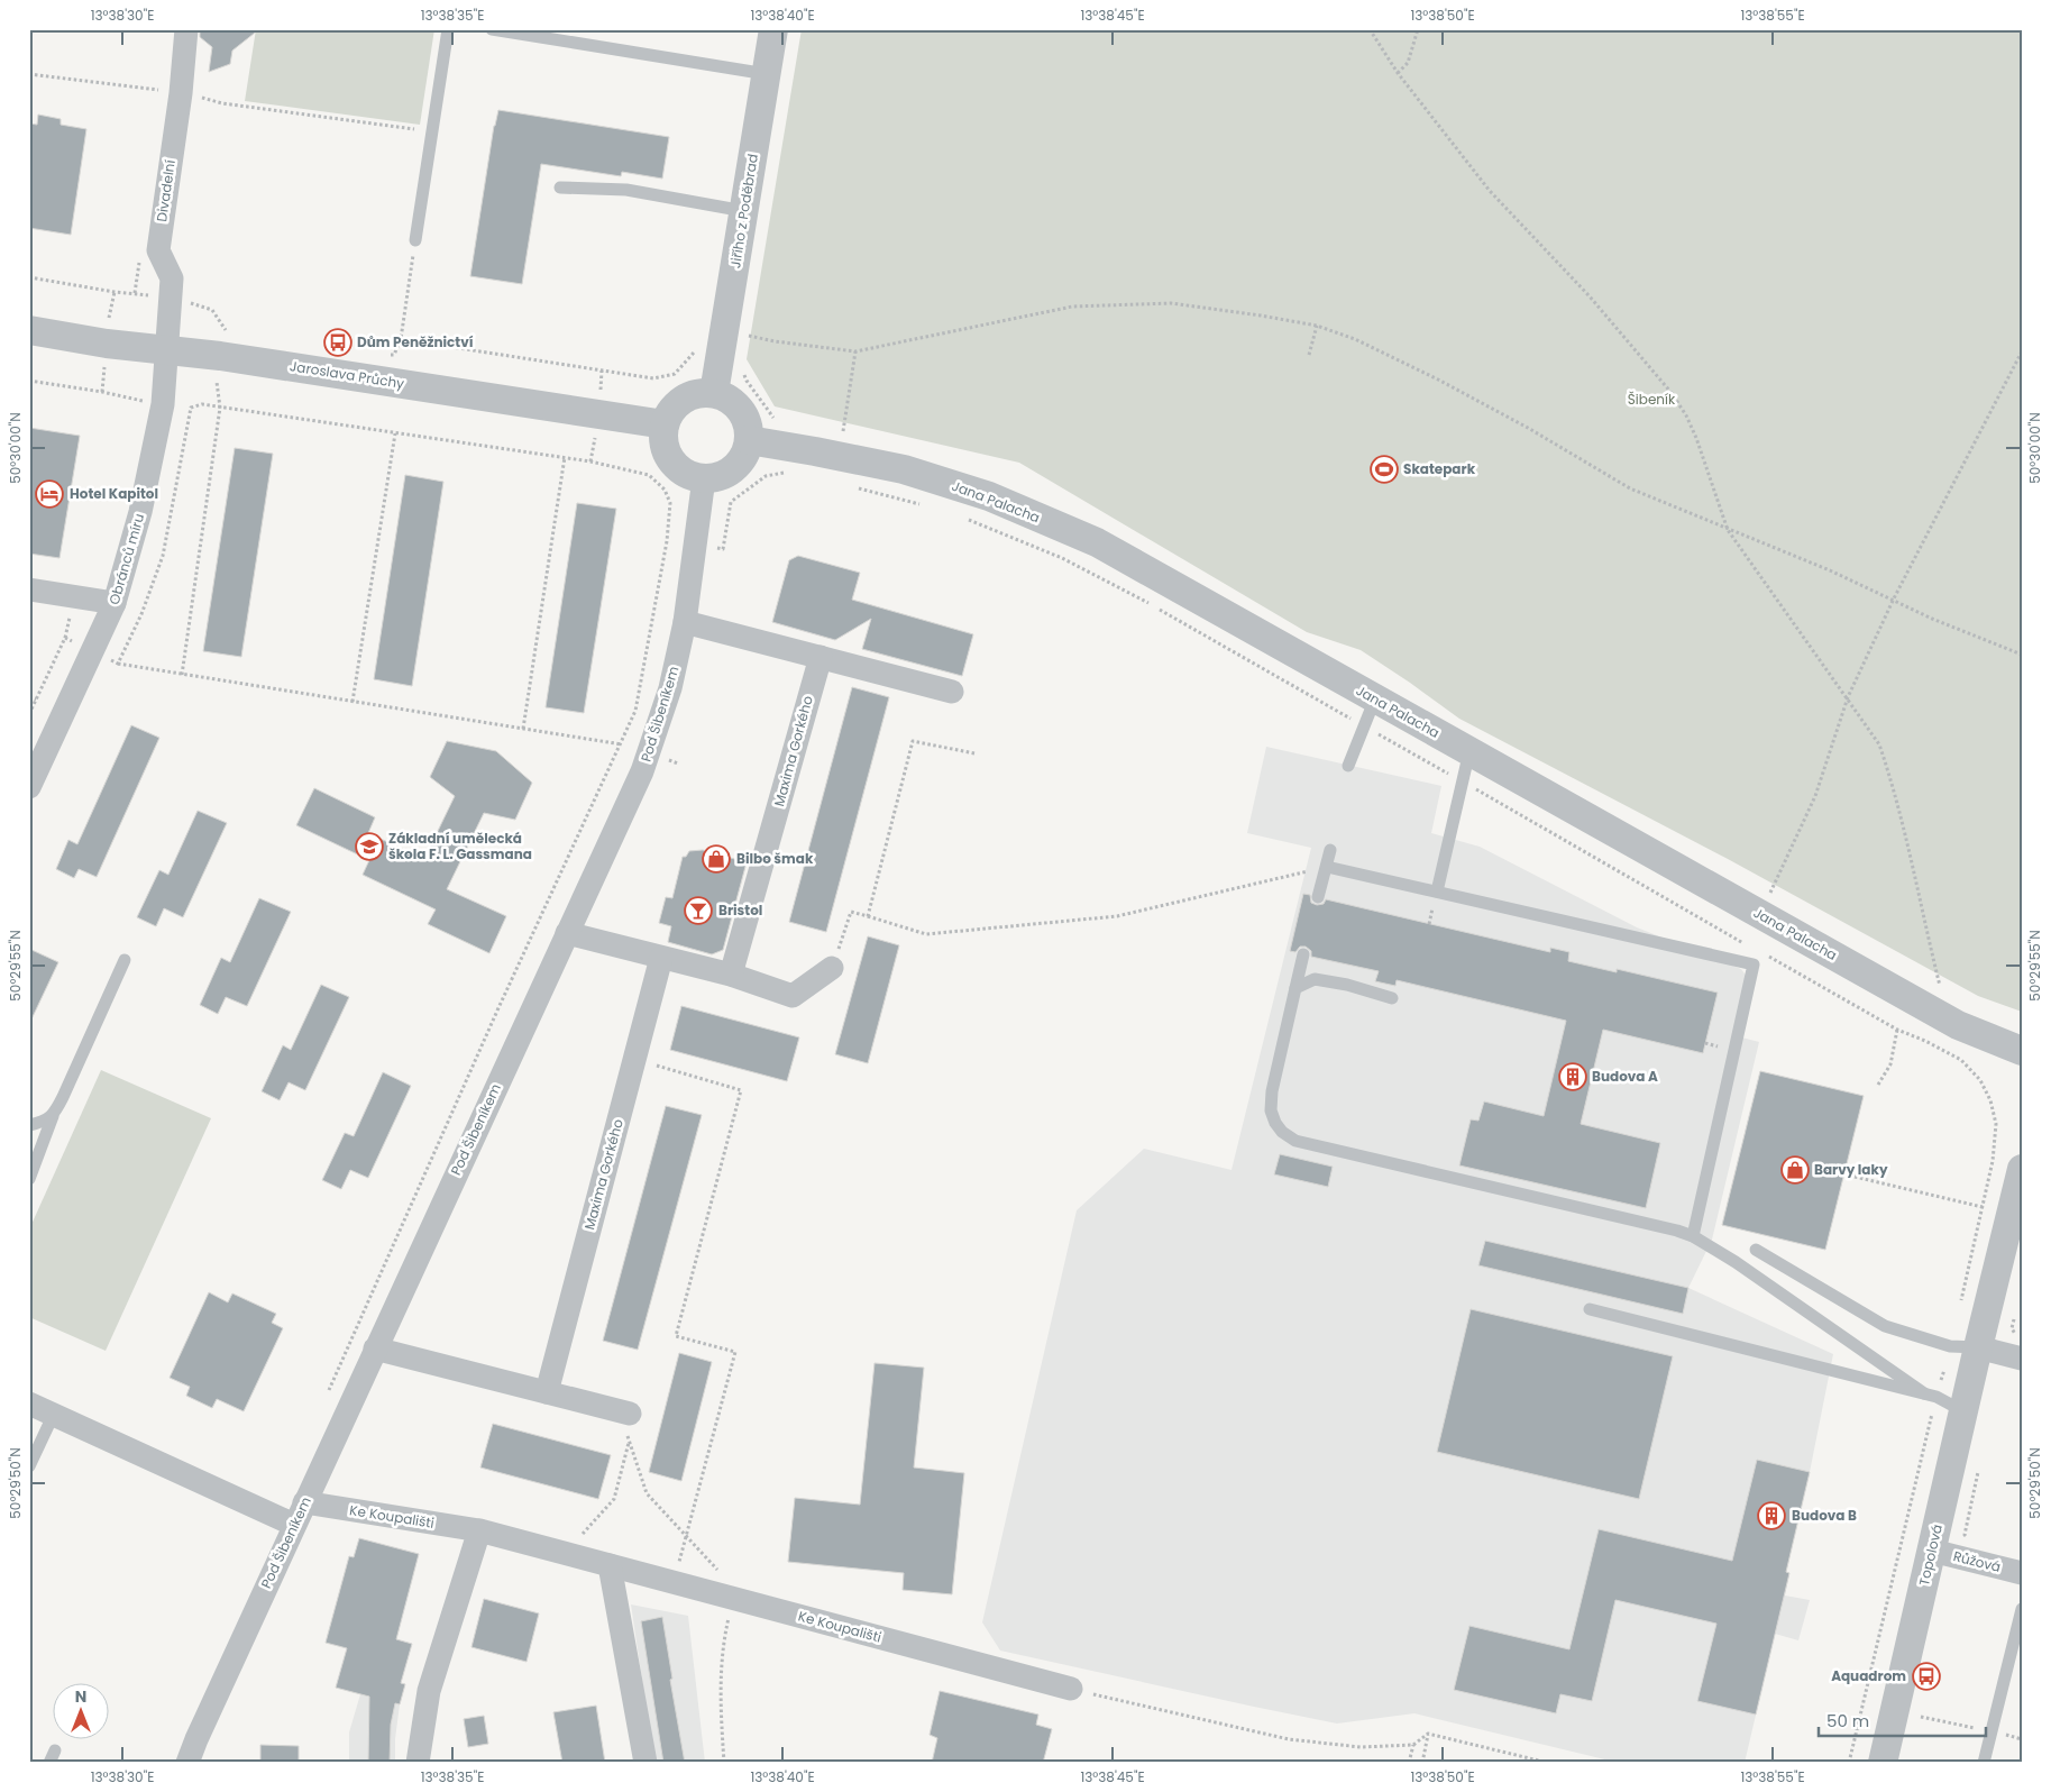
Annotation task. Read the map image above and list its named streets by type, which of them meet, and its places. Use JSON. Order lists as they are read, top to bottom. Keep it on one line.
{"streets":{"street":["Divadelní","Jiřího z Poděbrad","Jaroslava Průchy","Jana Palacha","Obránců míru","Pod Šibeníkem","Maxima Gorkého","Ke Koupališti","Topolová","Růžová"]},"crossings":[["Divadelní","Jaroslava Průchy"],["Divadelní","Obránců míru"],["Jiřího z Poděbrad","Jaroslava Průchy"],["Jiřího z Poděbrad","Jana Palacha"],["Jiřího z Poděbrad","Pod Šibeníkem"],["Jaroslava Průchy","Jana Palacha"],["Jaroslava Průchy","Obránců míru"],["Jaroslava Průchy","Pod Šibeníkem"],["Jana Palacha","Pod Šibeníkem"],["Pod Šibeníkem","Ke Koupališti"],["Topolová","Růžová"]],"parks":["Šibeník"],"places":{"bus stop":["Dům Peněžnictví","Aquadrom"],"sports":["Skatepark"],"hotel":["Hotel Kapitol"],"school or university":["Základní umělecká škola F. L. Gassmana"],"shop":["Bilbo šmak","Barvy laky"],"bar":["Bristol"],"building":["Budova A","Budova B"]},"scale_bar":"50 m","north":"top","coordinates":["13°38'30\"E","13°38'35\"E","13°38'40\"E","13°38'45\"E","13°38'50\"E","13°38'55\"E","50°30'00\"N","50°29'55\"N","50°29'50\"N"]}
